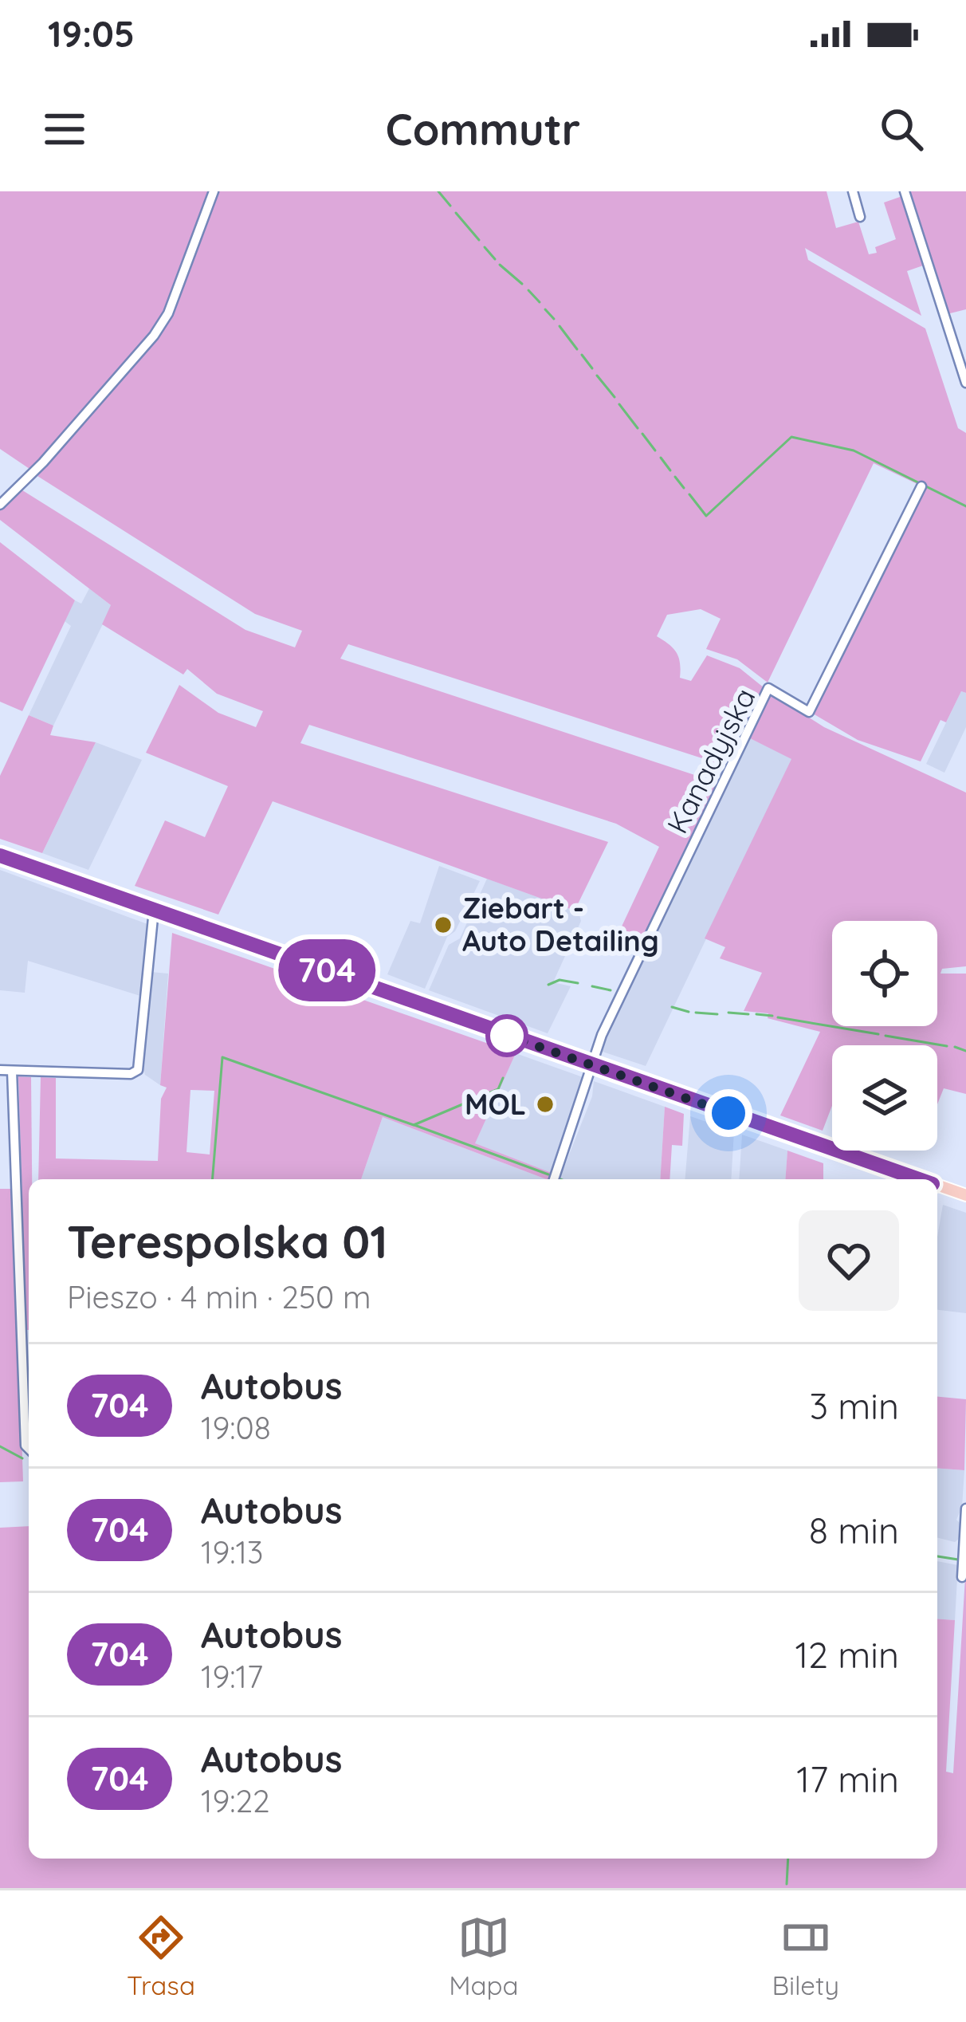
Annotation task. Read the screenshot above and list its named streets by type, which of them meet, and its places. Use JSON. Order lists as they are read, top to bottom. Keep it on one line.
{"streets":{"street":["Kanadyjska"]},"places":["Ziebart - Auto Detailing","MOL"],"lines":["bus line 704"],"page":{"status":"19:05","header":"Commutr","on_map":"704","heading":["Terespolska 01","Pieszo · 4 min · 250 m"],"list":[{"mark":"704","name":"Autobus","note":"19:08","value":"3 min"},{"mark":"704","name":"Autobus","note":"19:13","value":"8 min"},{"mark":"704","name":"Autobus","note":"19:17","value":"12 min"},{"mark":"704","name":"Autobus","note":"19:22","value":"17 min"}],"tabs":["Trasa","Mapa","Bilety"]}}
